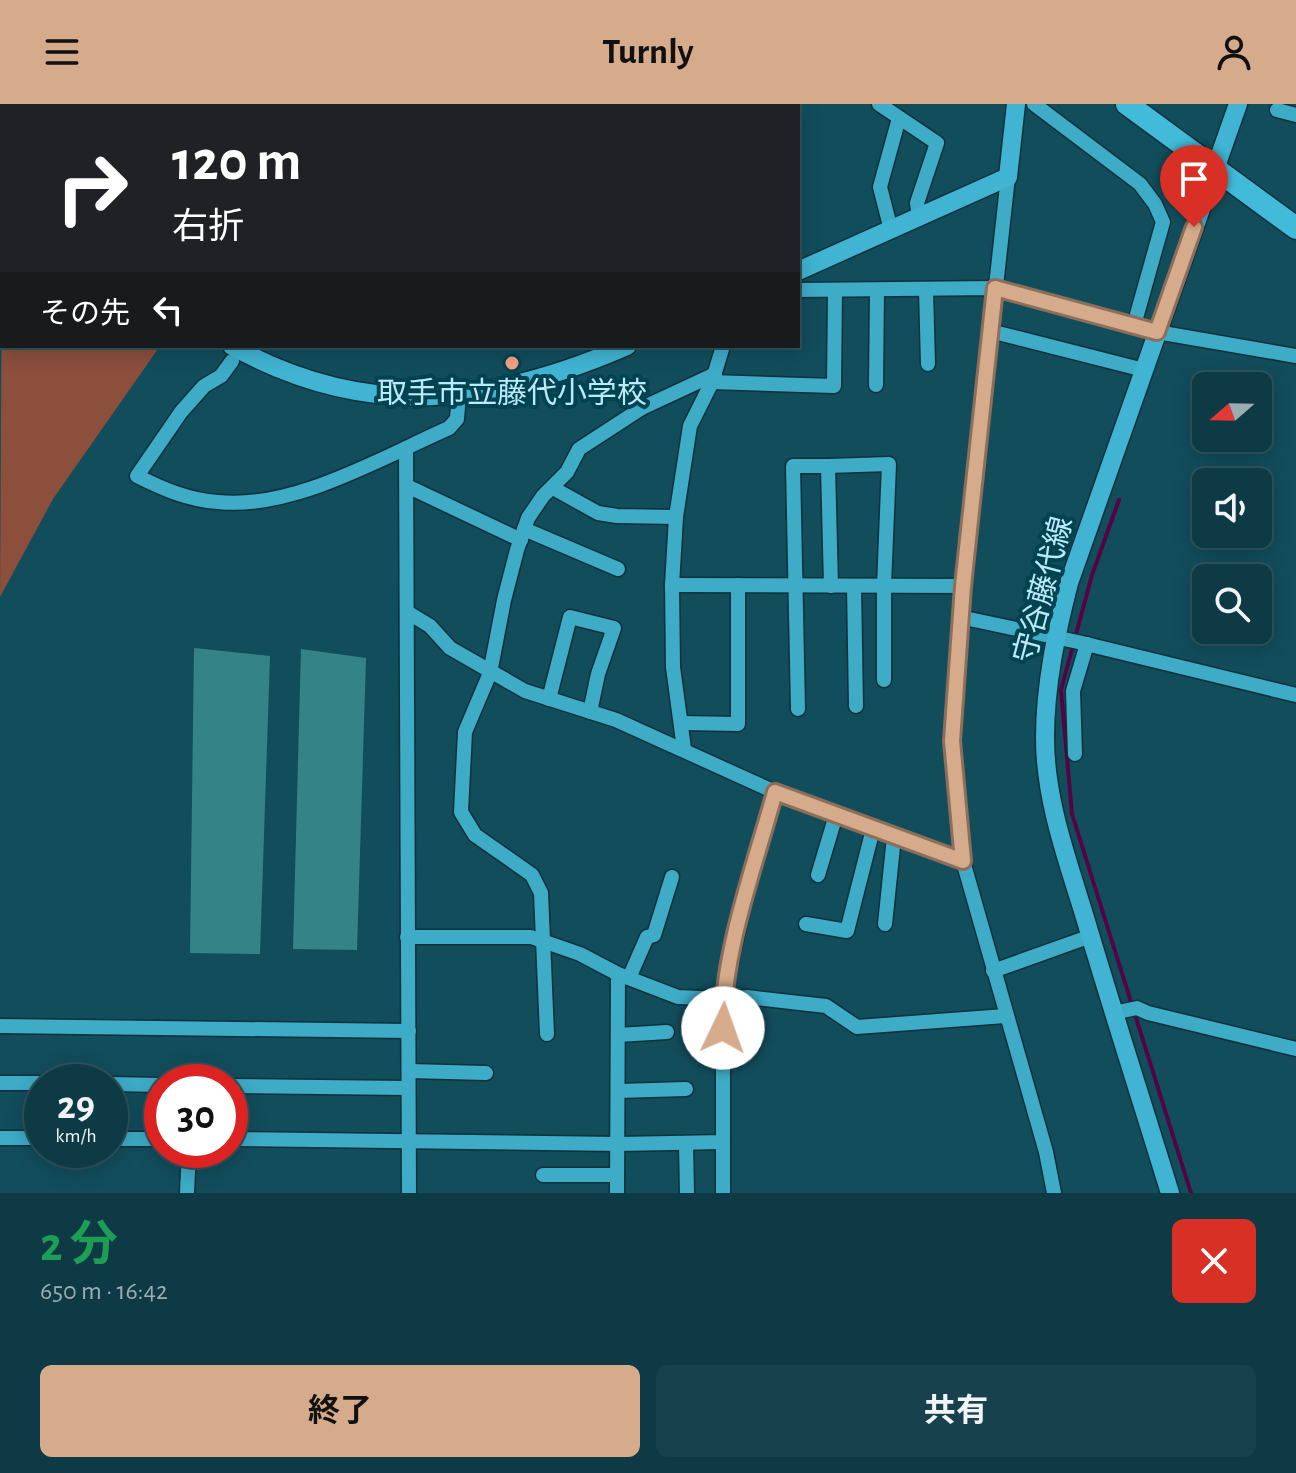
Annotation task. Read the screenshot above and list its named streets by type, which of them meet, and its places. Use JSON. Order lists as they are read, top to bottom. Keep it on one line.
{"streets":{"main road":["守谷藤代線"]},"places":["取手市立藤代小学校"],"north":"left","page":{"header":"Turnly","turn":["120 m","右折"],"then":"その先","speed":"29 km/h","limit":"30","heading":["2 分","650 m · 16:42"],"buttons":["終了","共有"]}}
